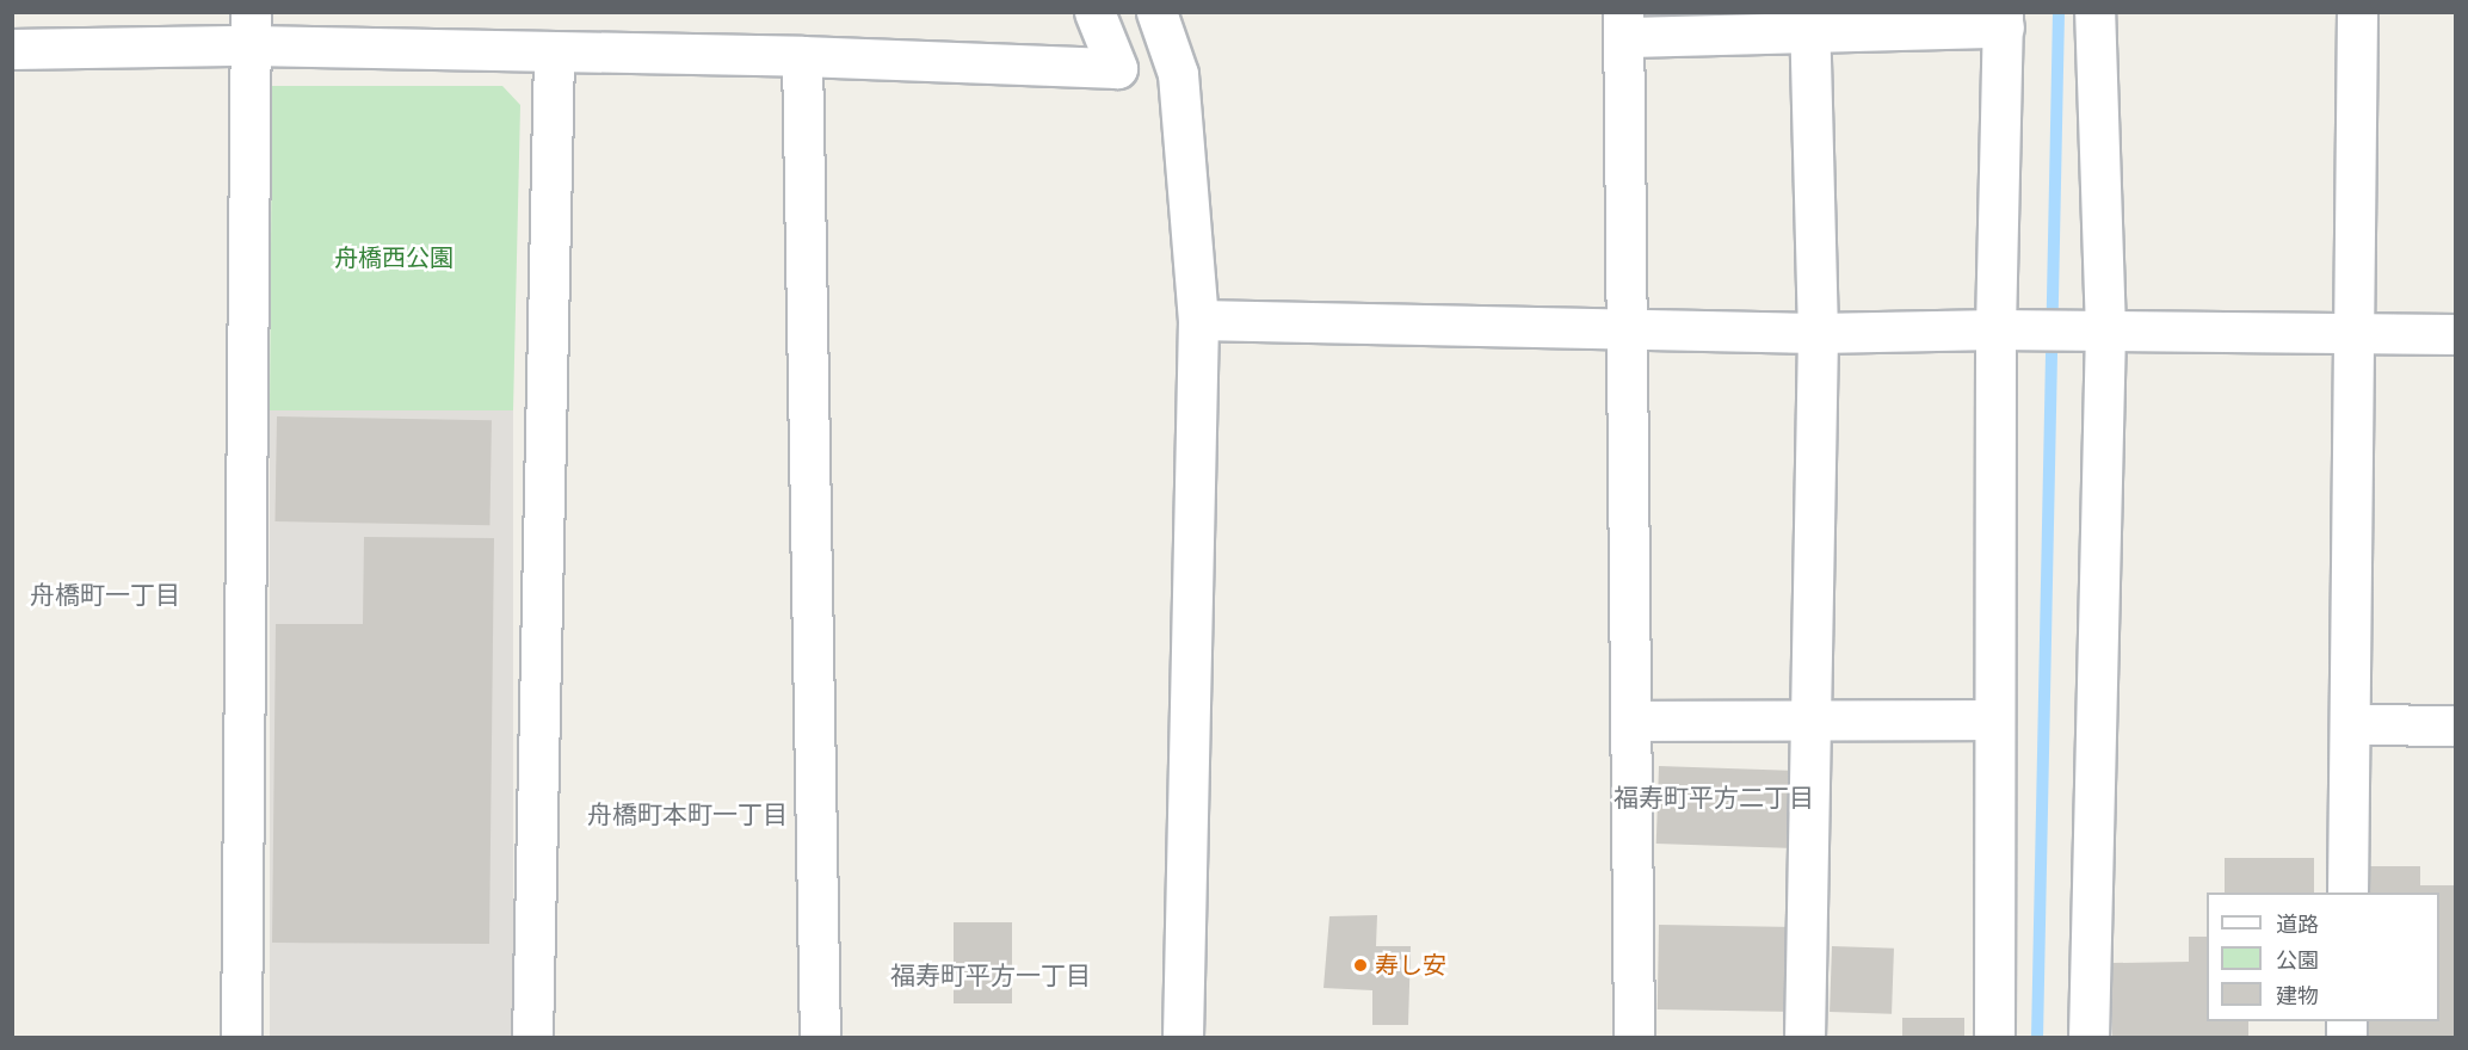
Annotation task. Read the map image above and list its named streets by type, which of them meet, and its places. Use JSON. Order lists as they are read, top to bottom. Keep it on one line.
{"districts":["舟橋町一丁目","福寿町平方二丁目","舟橋町本町一丁目","福寿町平方一丁目"],"parks":["舟橋西公園"],"places":["寿し安"],"legend":["道路","公園","建物"]}
